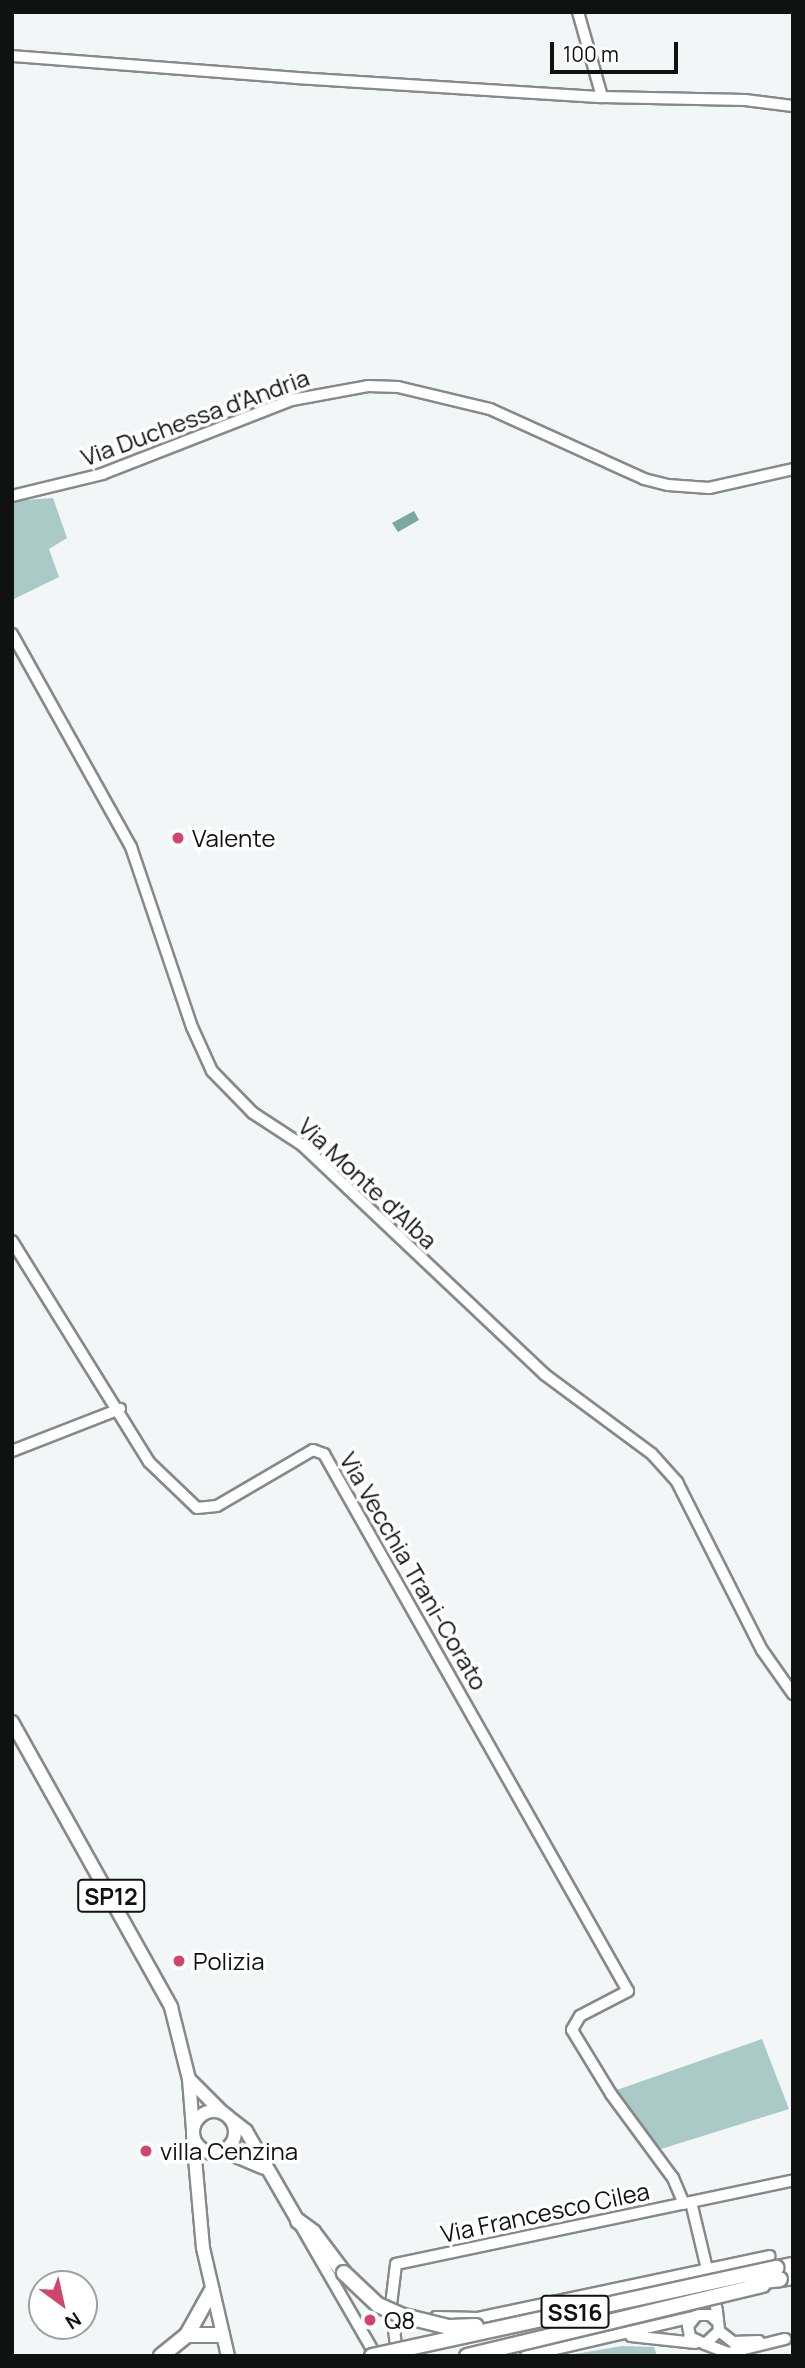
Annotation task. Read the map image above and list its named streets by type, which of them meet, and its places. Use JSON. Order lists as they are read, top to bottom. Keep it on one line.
{"streets":{"highway":["SS16"],"main road":["SP12"],"street":["Via Duchessa d'Andria","Via Monte d'Alba","Via Vecchia Trani-Corato","Via Francesco Cilea"]},"crossings":[["Via Vecchia Trani-Corato","Via Francesco Cilea"]],"places":["Valente","Polizia","villa Cenzina","Q8"],"scale_bar":"100 m","north":"bottom right"}
